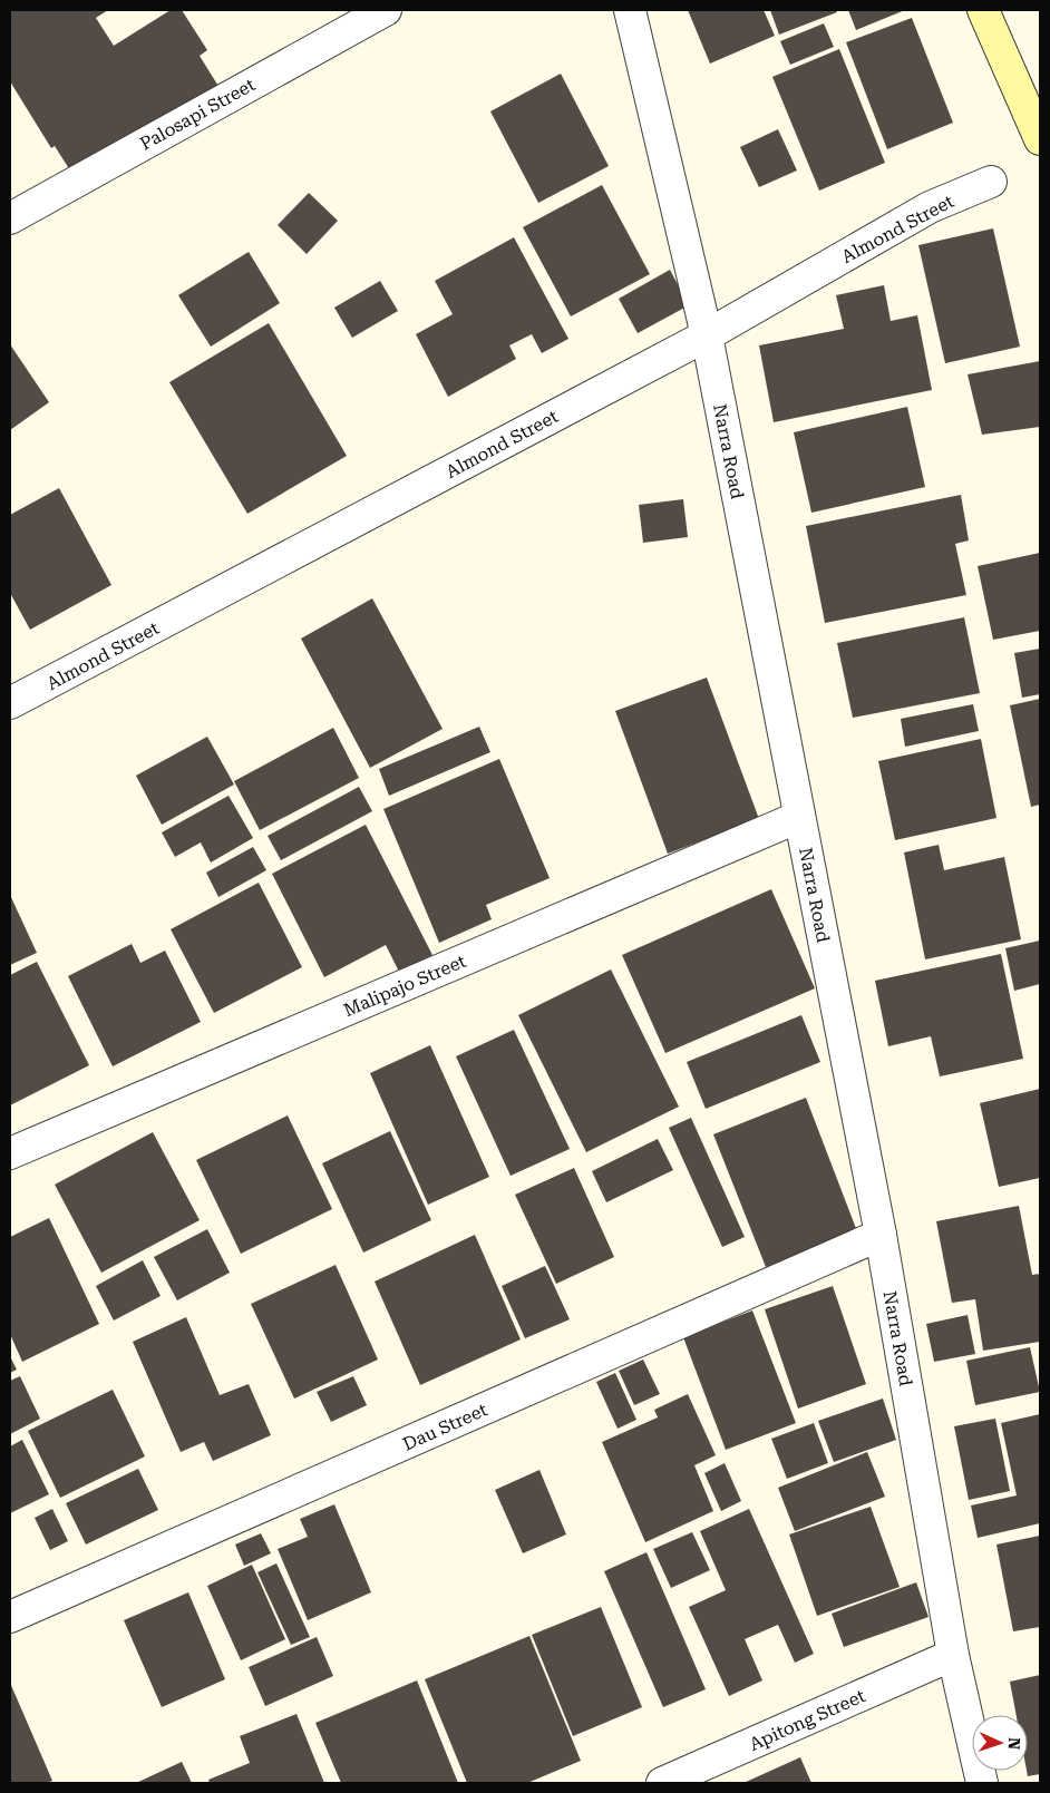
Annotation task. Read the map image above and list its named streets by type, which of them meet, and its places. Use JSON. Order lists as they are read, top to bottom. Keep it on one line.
{"streets":{"street":["Palosapi Street","Almond Street","Narra Road","Malipajo Street","Dau Street","Apitong Street"]},"crossings":[["Almond Street","Narra Road"],["Narra Road","Malipajo Street"],["Narra Road","Dau Street"],["Narra Road","Apitong Street"]],"north":"right"}
